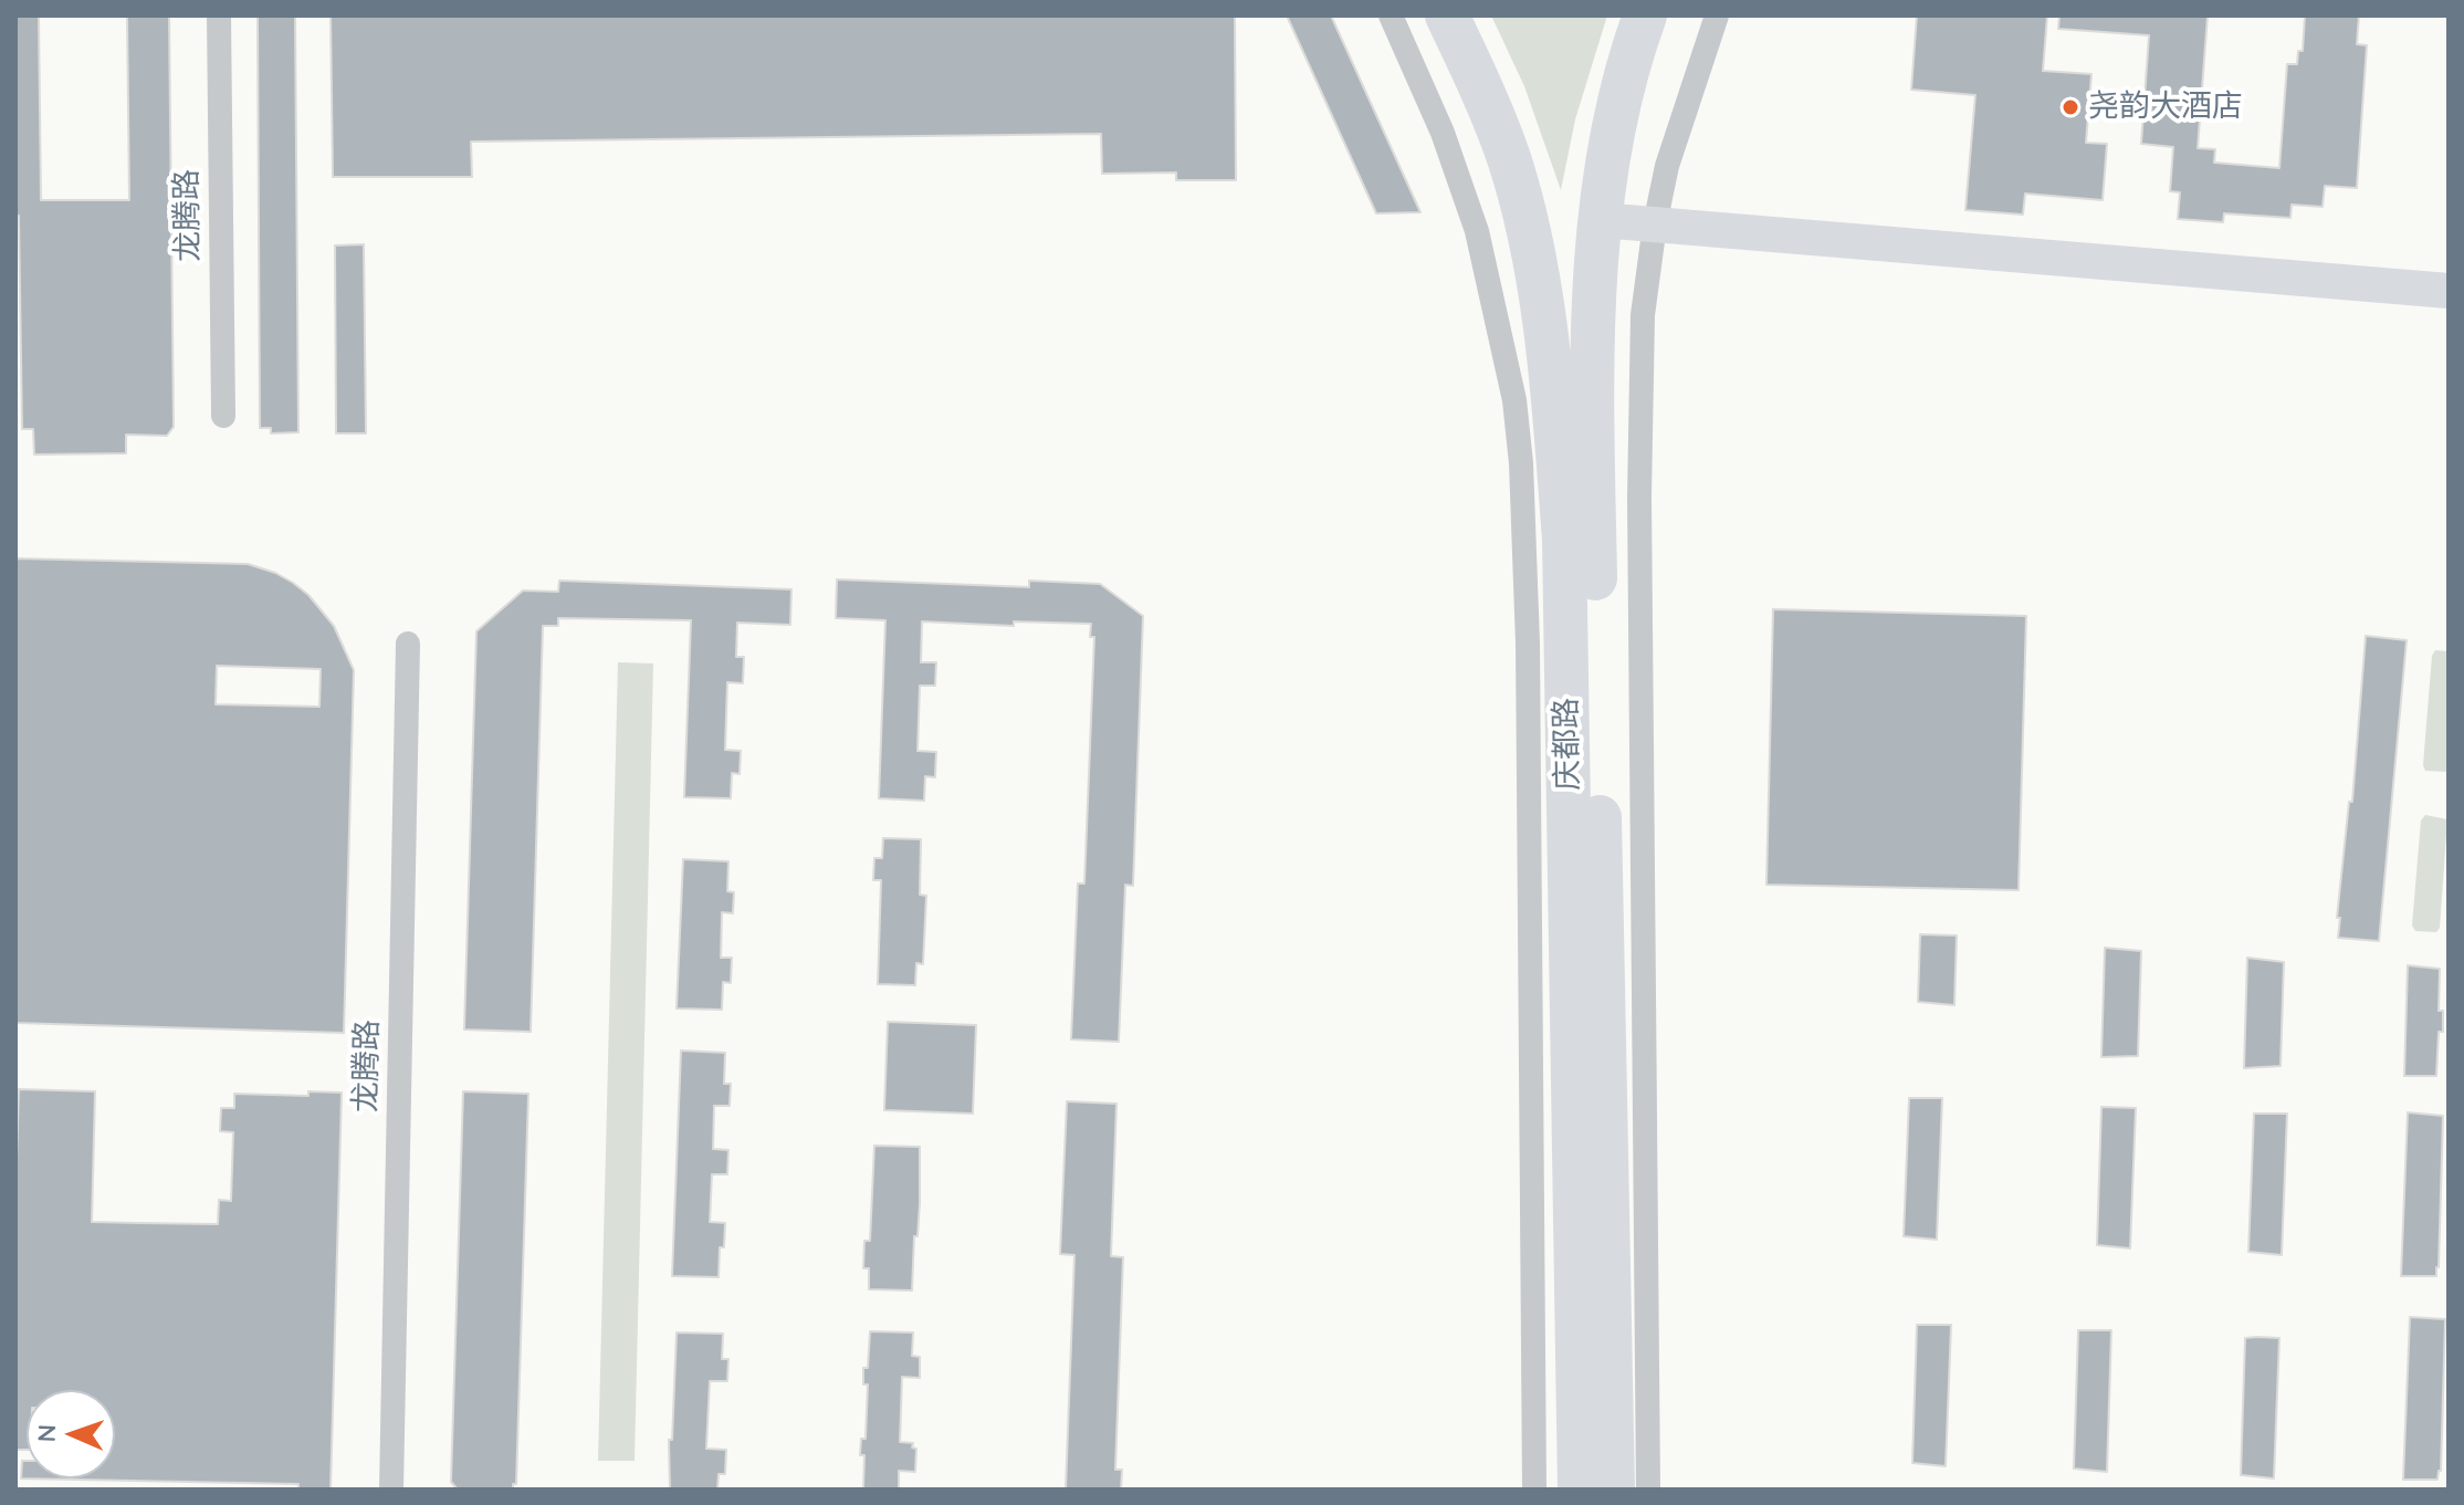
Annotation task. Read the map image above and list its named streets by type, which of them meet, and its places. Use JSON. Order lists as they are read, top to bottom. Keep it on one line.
{"streets":{"highway":["庆都路"],"street":["龙腾路"]},"places":["尧韵大酒店"],"north":"left"}
